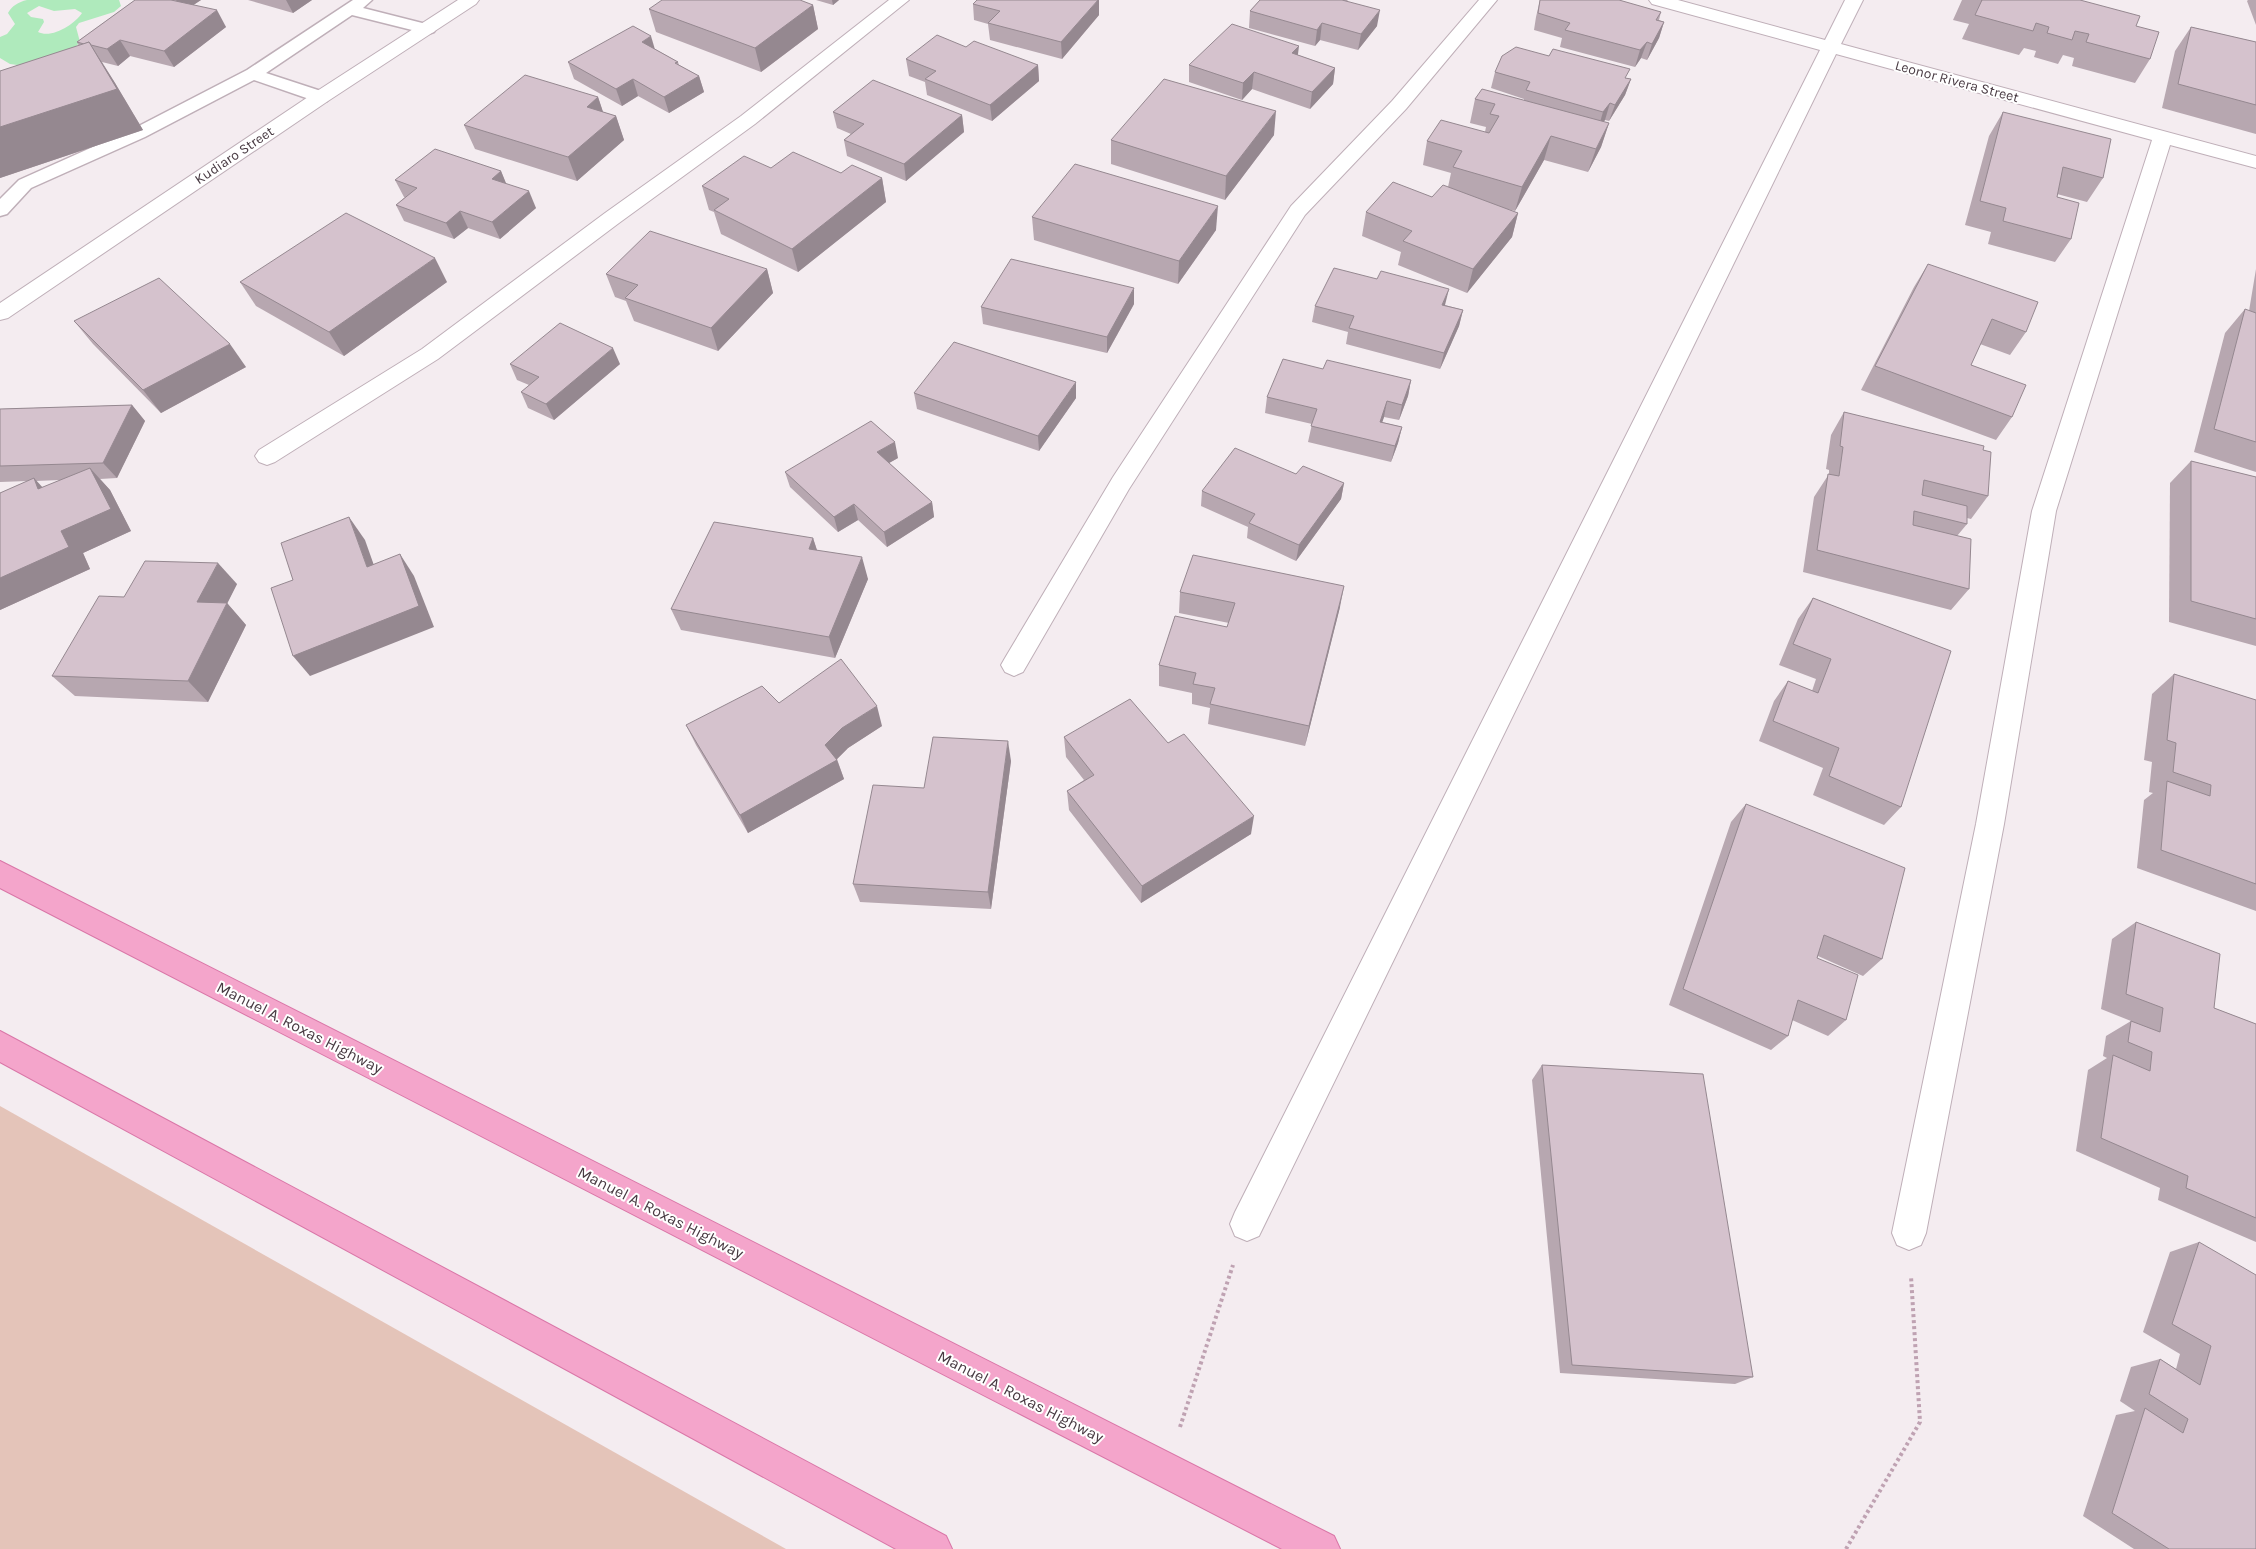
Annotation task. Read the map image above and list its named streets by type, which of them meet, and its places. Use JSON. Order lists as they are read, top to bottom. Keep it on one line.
{"streets":{"main road":["Manuel A. Roxas Highway"],"street":["Leonor Rivera Street","Kudiaro Street"]}}
